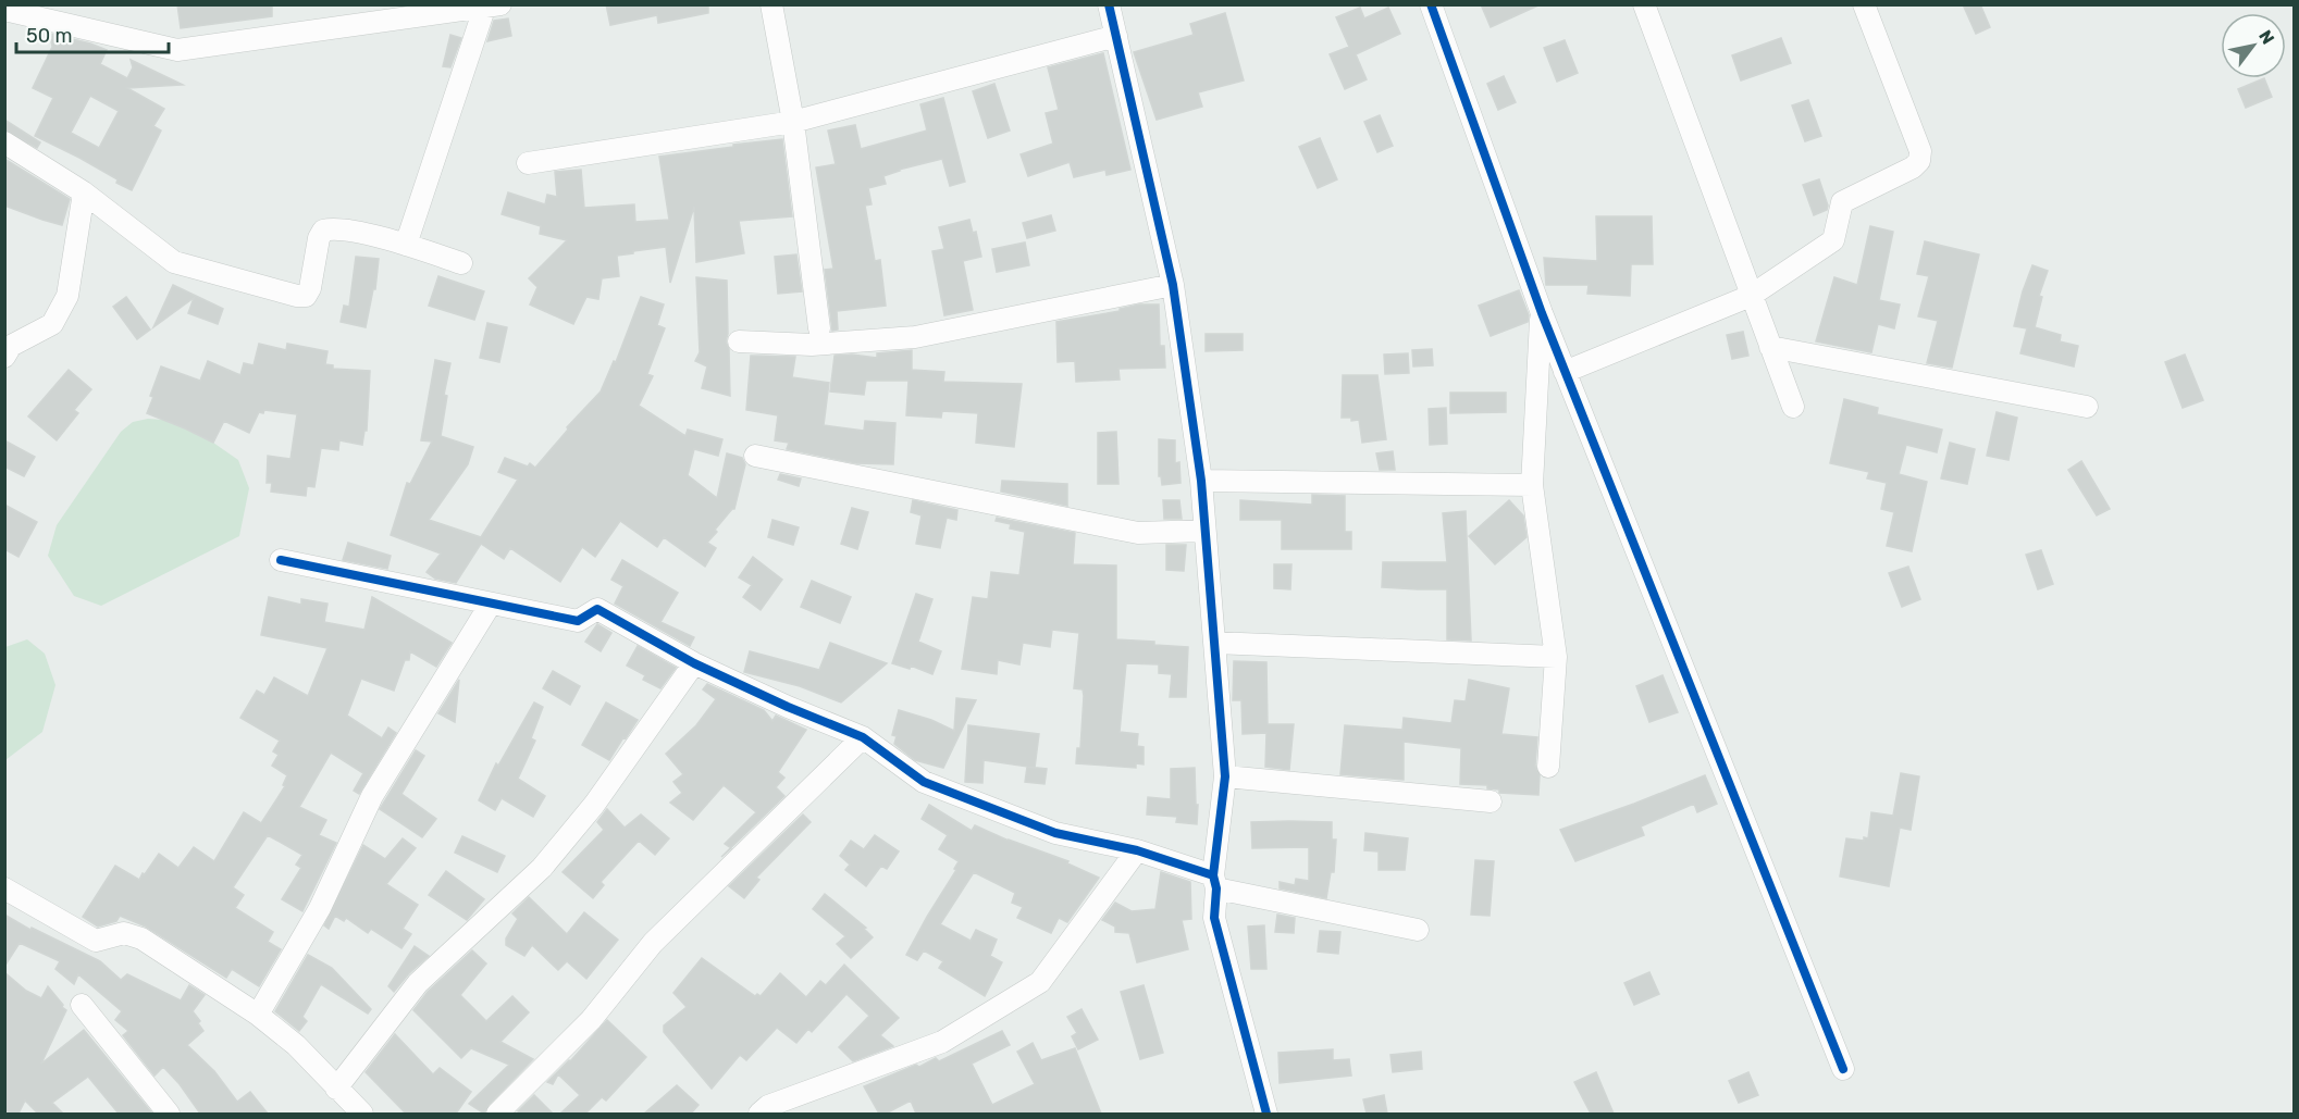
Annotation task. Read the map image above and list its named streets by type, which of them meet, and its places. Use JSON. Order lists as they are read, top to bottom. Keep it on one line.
{"scale_bar":"50 m","north":"top right"}
